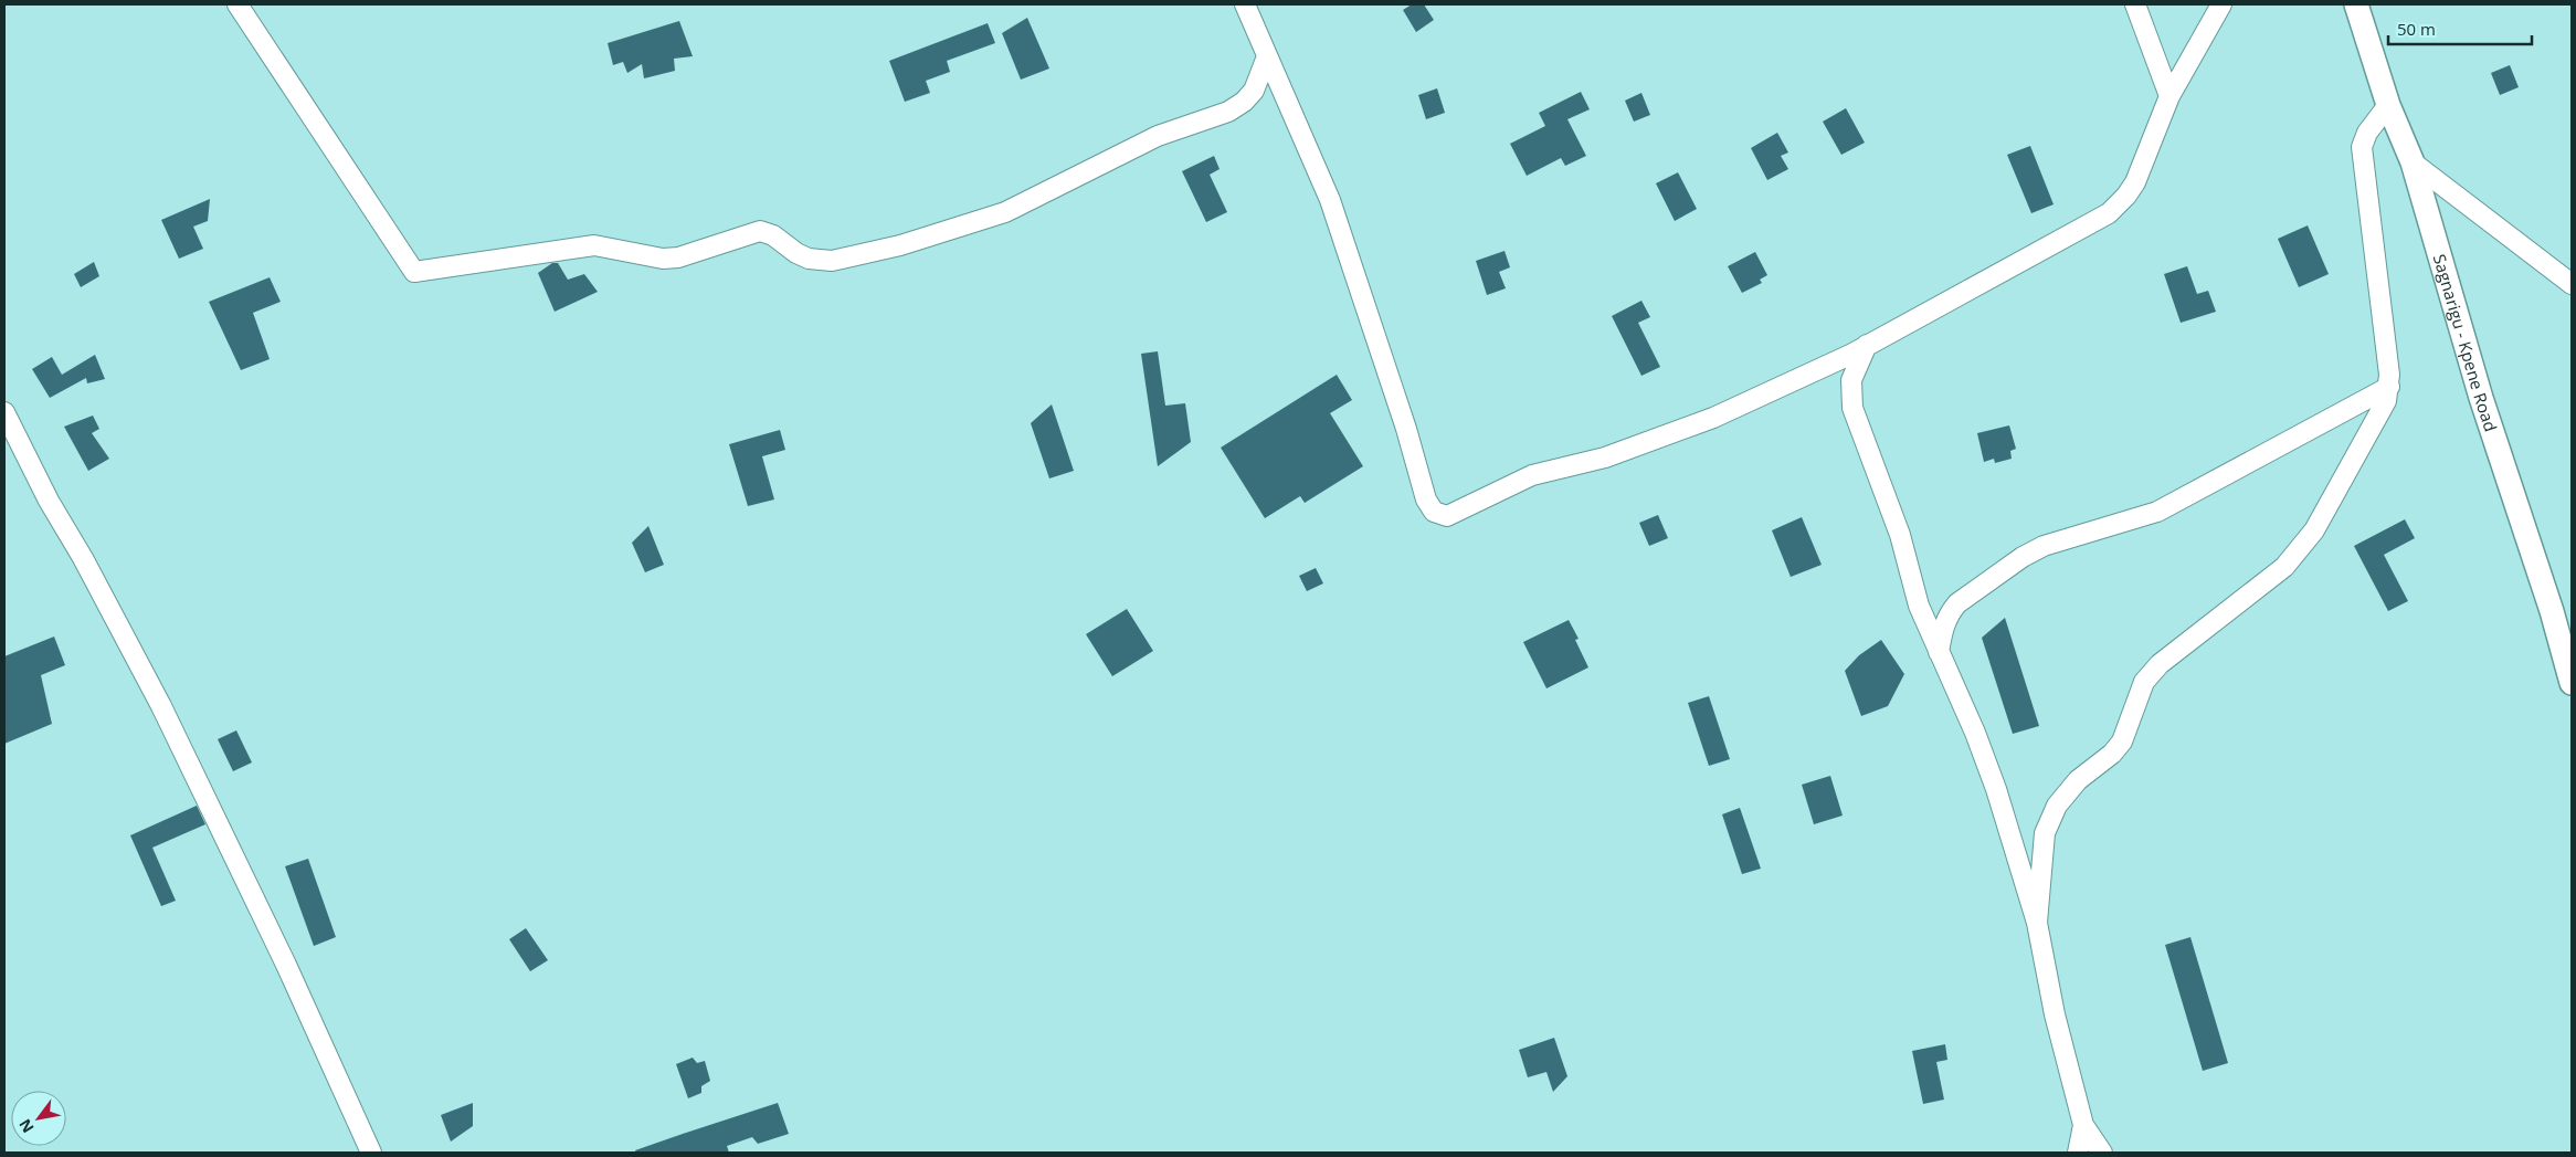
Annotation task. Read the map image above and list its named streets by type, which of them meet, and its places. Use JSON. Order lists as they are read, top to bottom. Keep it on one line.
{"streets":{"street":["Sagnarigu - Kpene Road"]},"scale_bar":"50 m","north":"bottom left"}
